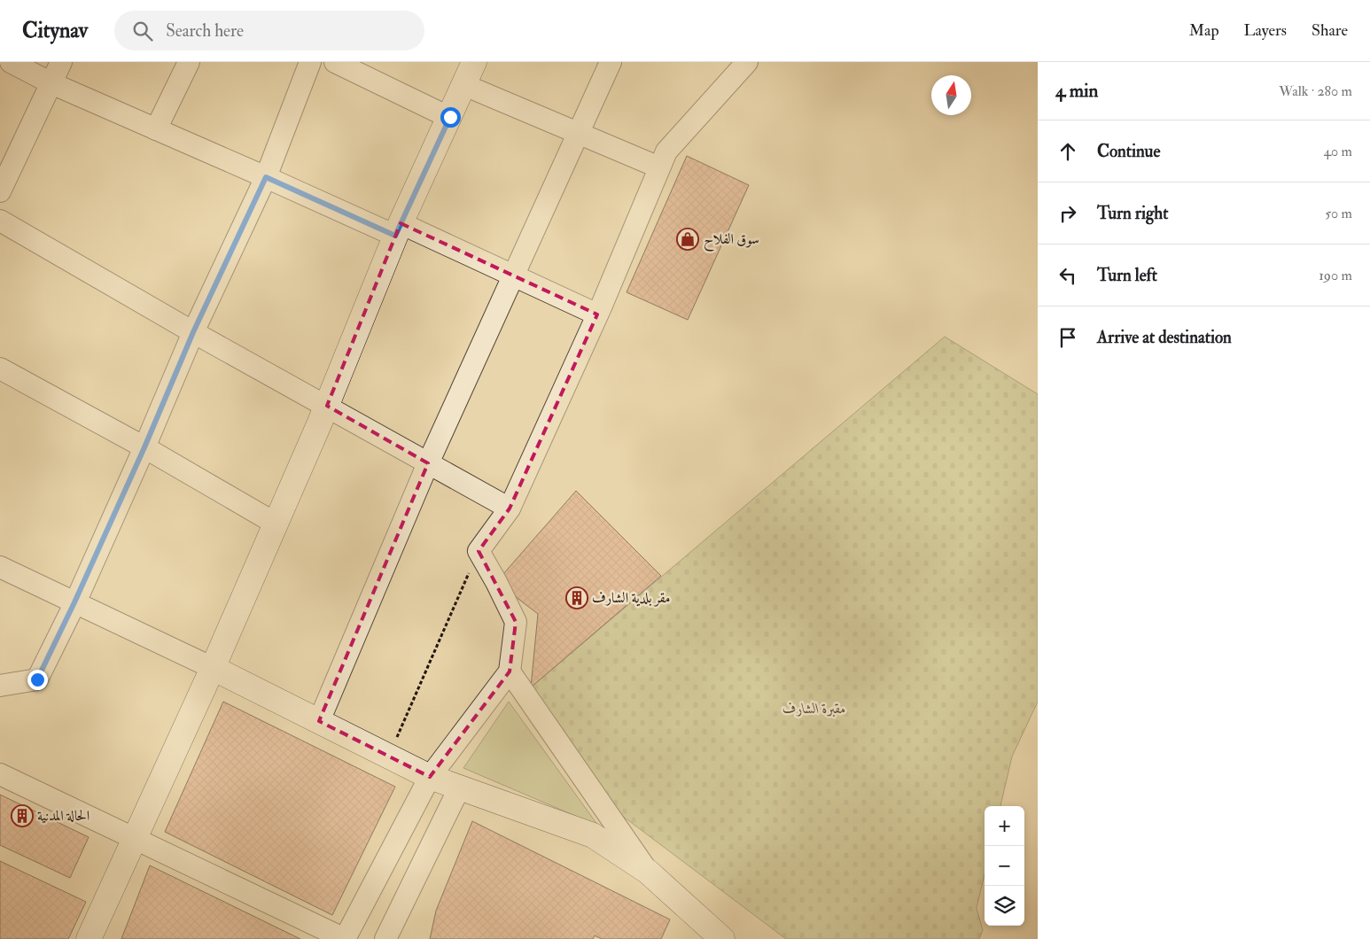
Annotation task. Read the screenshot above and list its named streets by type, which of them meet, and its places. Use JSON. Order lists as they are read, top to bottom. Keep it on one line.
{"parks":["مقبرة الشارف"],"places":{"shop":["سوق الفلاح"],"building":["مقر بلدية الشارف","الحالة المدنية"]},"north":"top","page":{"header":"Citynav","search":"Search here","nav":["Map","Layers","Share"],"heading":["4 min","Walk · 280 m"],"list":[["Continue","40 m"],["Turn right","50 m"],["Turn left","190 m"],"Arrive at destination"],"map_buttons":["+","−"]}}
